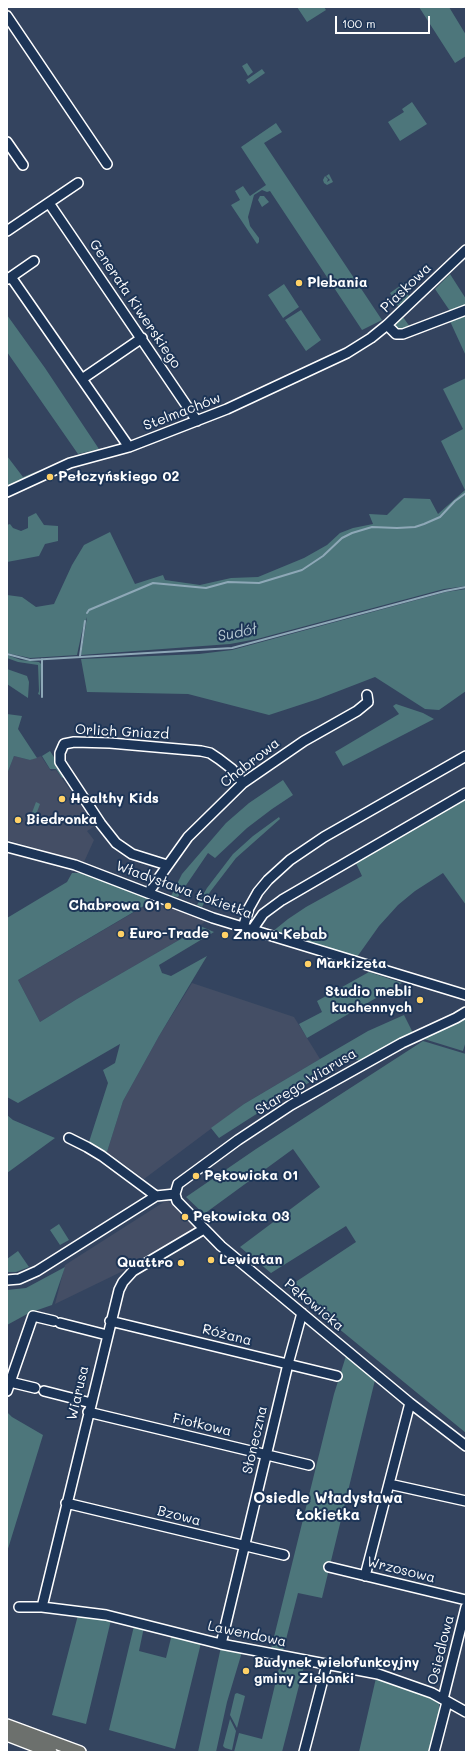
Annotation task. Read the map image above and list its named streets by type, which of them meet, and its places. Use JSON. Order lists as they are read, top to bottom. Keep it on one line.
{"streets":{"street":["Piaskowa","Generała Kiwerskiego","Stelmachów","Orlich Gniazd","Chabrowa","Władysława Łokietka","Starego Wiarusa","Pękowicka","Różana","Wiarusa","Fiołkowa","Słoneczna","Bzowa","Wrzosowa","Lawendowa","Osiedlowa"]},"crossings":[["Piaskowa","Stelmachów"],["Generała Kiwerskiego","Stelmachów"],["Orlich Gniazd","Chabrowa"],["Chabrowa","Władysława Łokietka"],["Starego Wiarusa","Pękowicka"],["Pękowicka","Wiarusa"],["Pękowicka","Słoneczna"],["Różana","Wiarusa"],["Różana","Słoneczna"],["Wiarusa","Fiołkowa"],["Wiarusa","Bzowa"],["Wiarusa","Lawendowa"],["Fiołkowa","Słoneczna"],["Słoneczna","Bzowa"],["Słoneczna","Lawendowa"],["Lawendowa","Osiedlowa"]],"districts":["Osiedle Władysława Łokietka"],"water":["Sudół"],"places":["Plebania","Pełczyńskiego 02","Healthy Kids","Biedronka","Chabrowa 01","Euro-Trade","Znowu Kebab","Markizeta","Studio mebli kuchennych","Pękowicka 01","Pękowicka 03","Lewiatan","Quattro","Budynek wielofunkcyjny gminy Zielonki"],"scale_bar":"100 m"}
